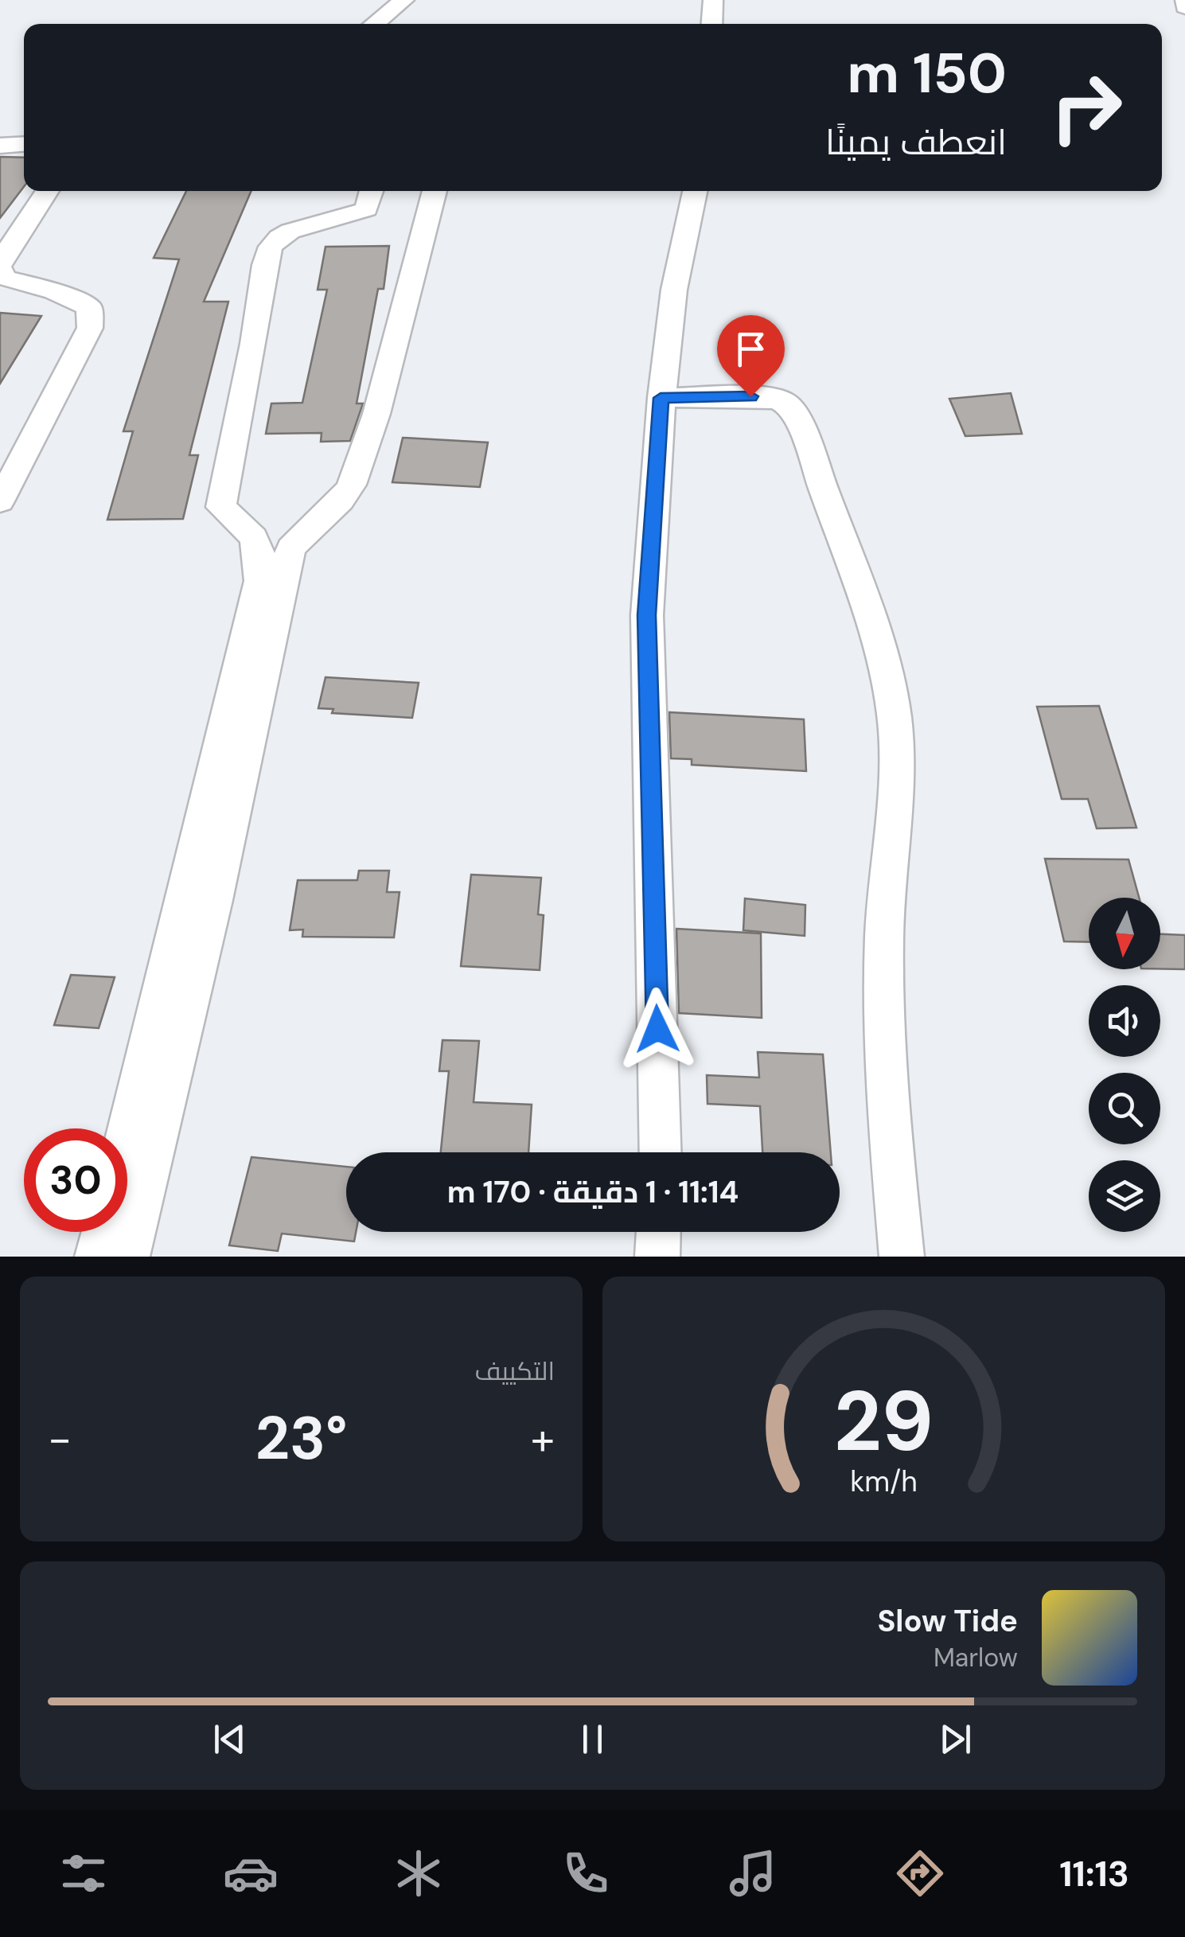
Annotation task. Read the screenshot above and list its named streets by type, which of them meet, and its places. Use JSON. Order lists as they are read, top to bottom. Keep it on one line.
{"north":"bottom","page":{"turn":["150 m","انعطف يمينًا"],"limit":"30","trip":"11:14 · 1 دقيقة · 170 m","tile":"التكييف","heat":["−","23°","+"],"song":["Slow Tide","Marlow"],"tabs":"11:13","gauge":["29","km/h"]}}
